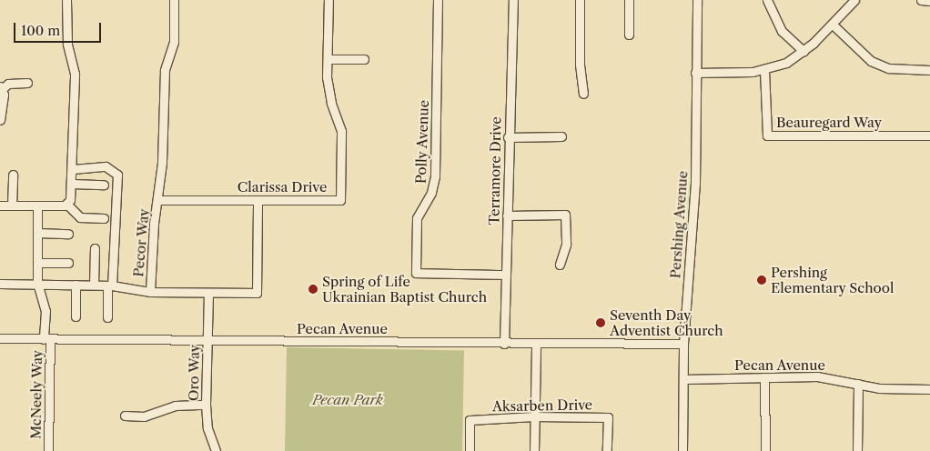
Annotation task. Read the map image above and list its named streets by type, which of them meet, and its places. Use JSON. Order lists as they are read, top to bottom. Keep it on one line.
{"streets":{"street":["Beauregard Way","Polly Avenue","Terramore Drive","Clarissa Drive","Pershing Avenue","Pecor Way","Pecan Avenue","Oro Way","McNeely Way","Aksarben Drive"]},"crossings":[["Polly Avenue","Terramore Drive"],["Terramore Drive","Pecan Avenue"],["Clarissa Drive","Pecor Way"],["Pershing Avenue","Pecan Avenue"],["Pecor Way","Oro Way"],["Pecan Avenue","Oro Way"],["Pecan Avenue","McNeely Way"]],"parks":["Pecan Park"],"places":["Pershing Elementary School","Spring of Life Ukrainian Baptist Church","Seventh Day Adventist Church"],"scale_bar":"100 m"}
